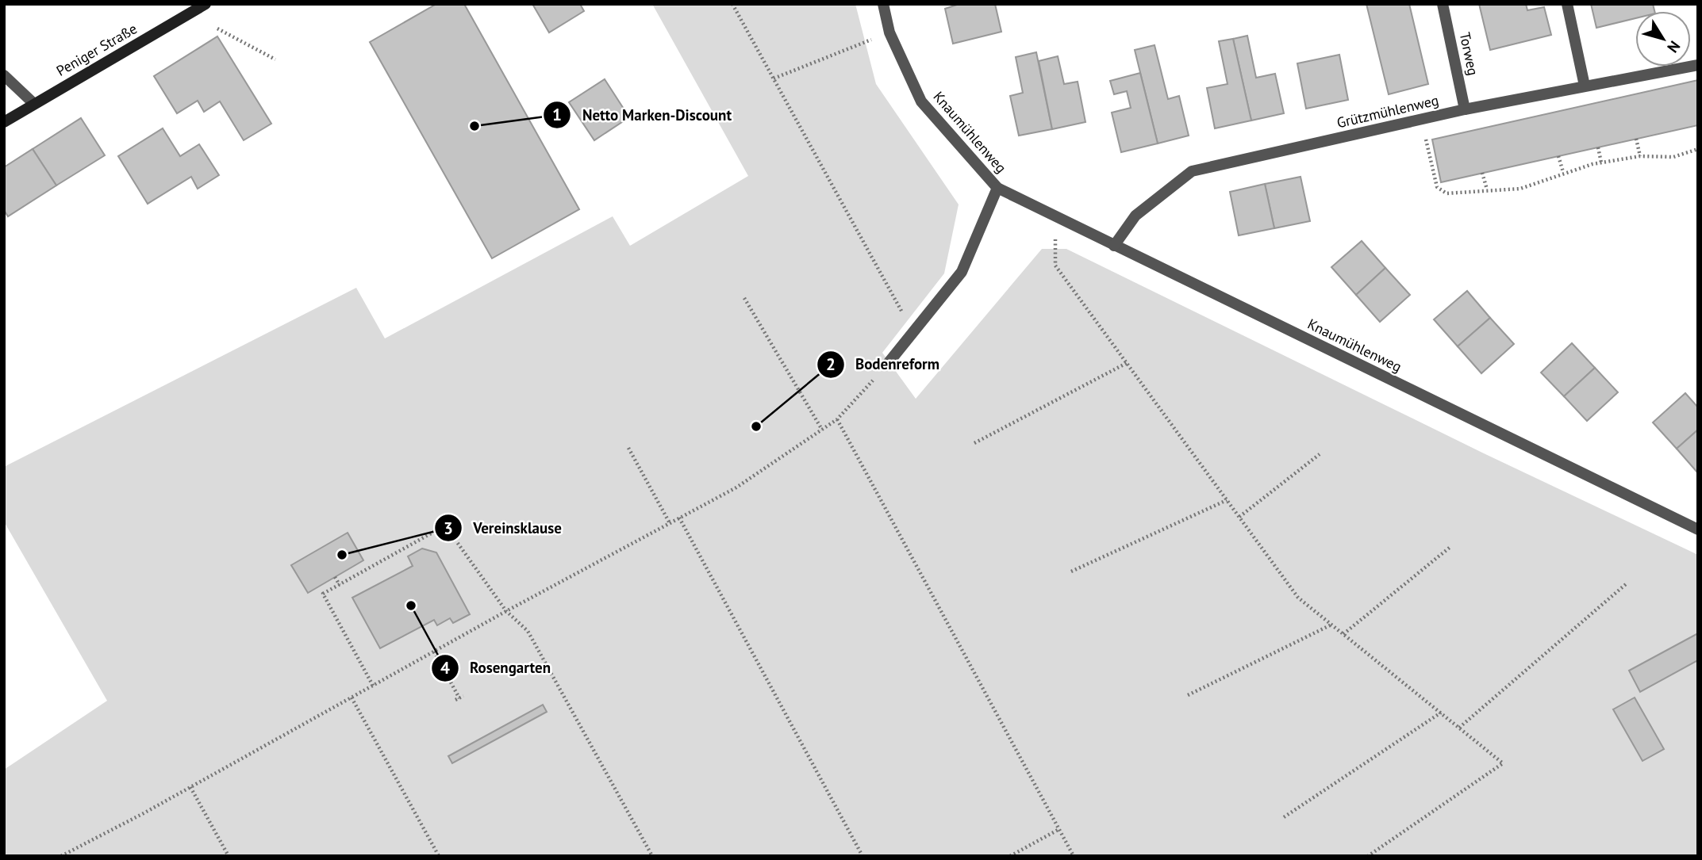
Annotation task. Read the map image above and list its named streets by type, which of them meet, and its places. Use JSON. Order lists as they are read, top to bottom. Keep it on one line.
{"streets":{"street":["Peniger Straße","Torweg","Grützmühlenweg","Knaumühlenweg"]},"crossings":[["Torweg","Grützmühlenweg"],["Grützmühlenweg","Knaumühlenweg"]],"places":["Netto Marken-Discount","Bodenreform","Vereinsklause","Rosengarten"],"north":"bottom right"}
